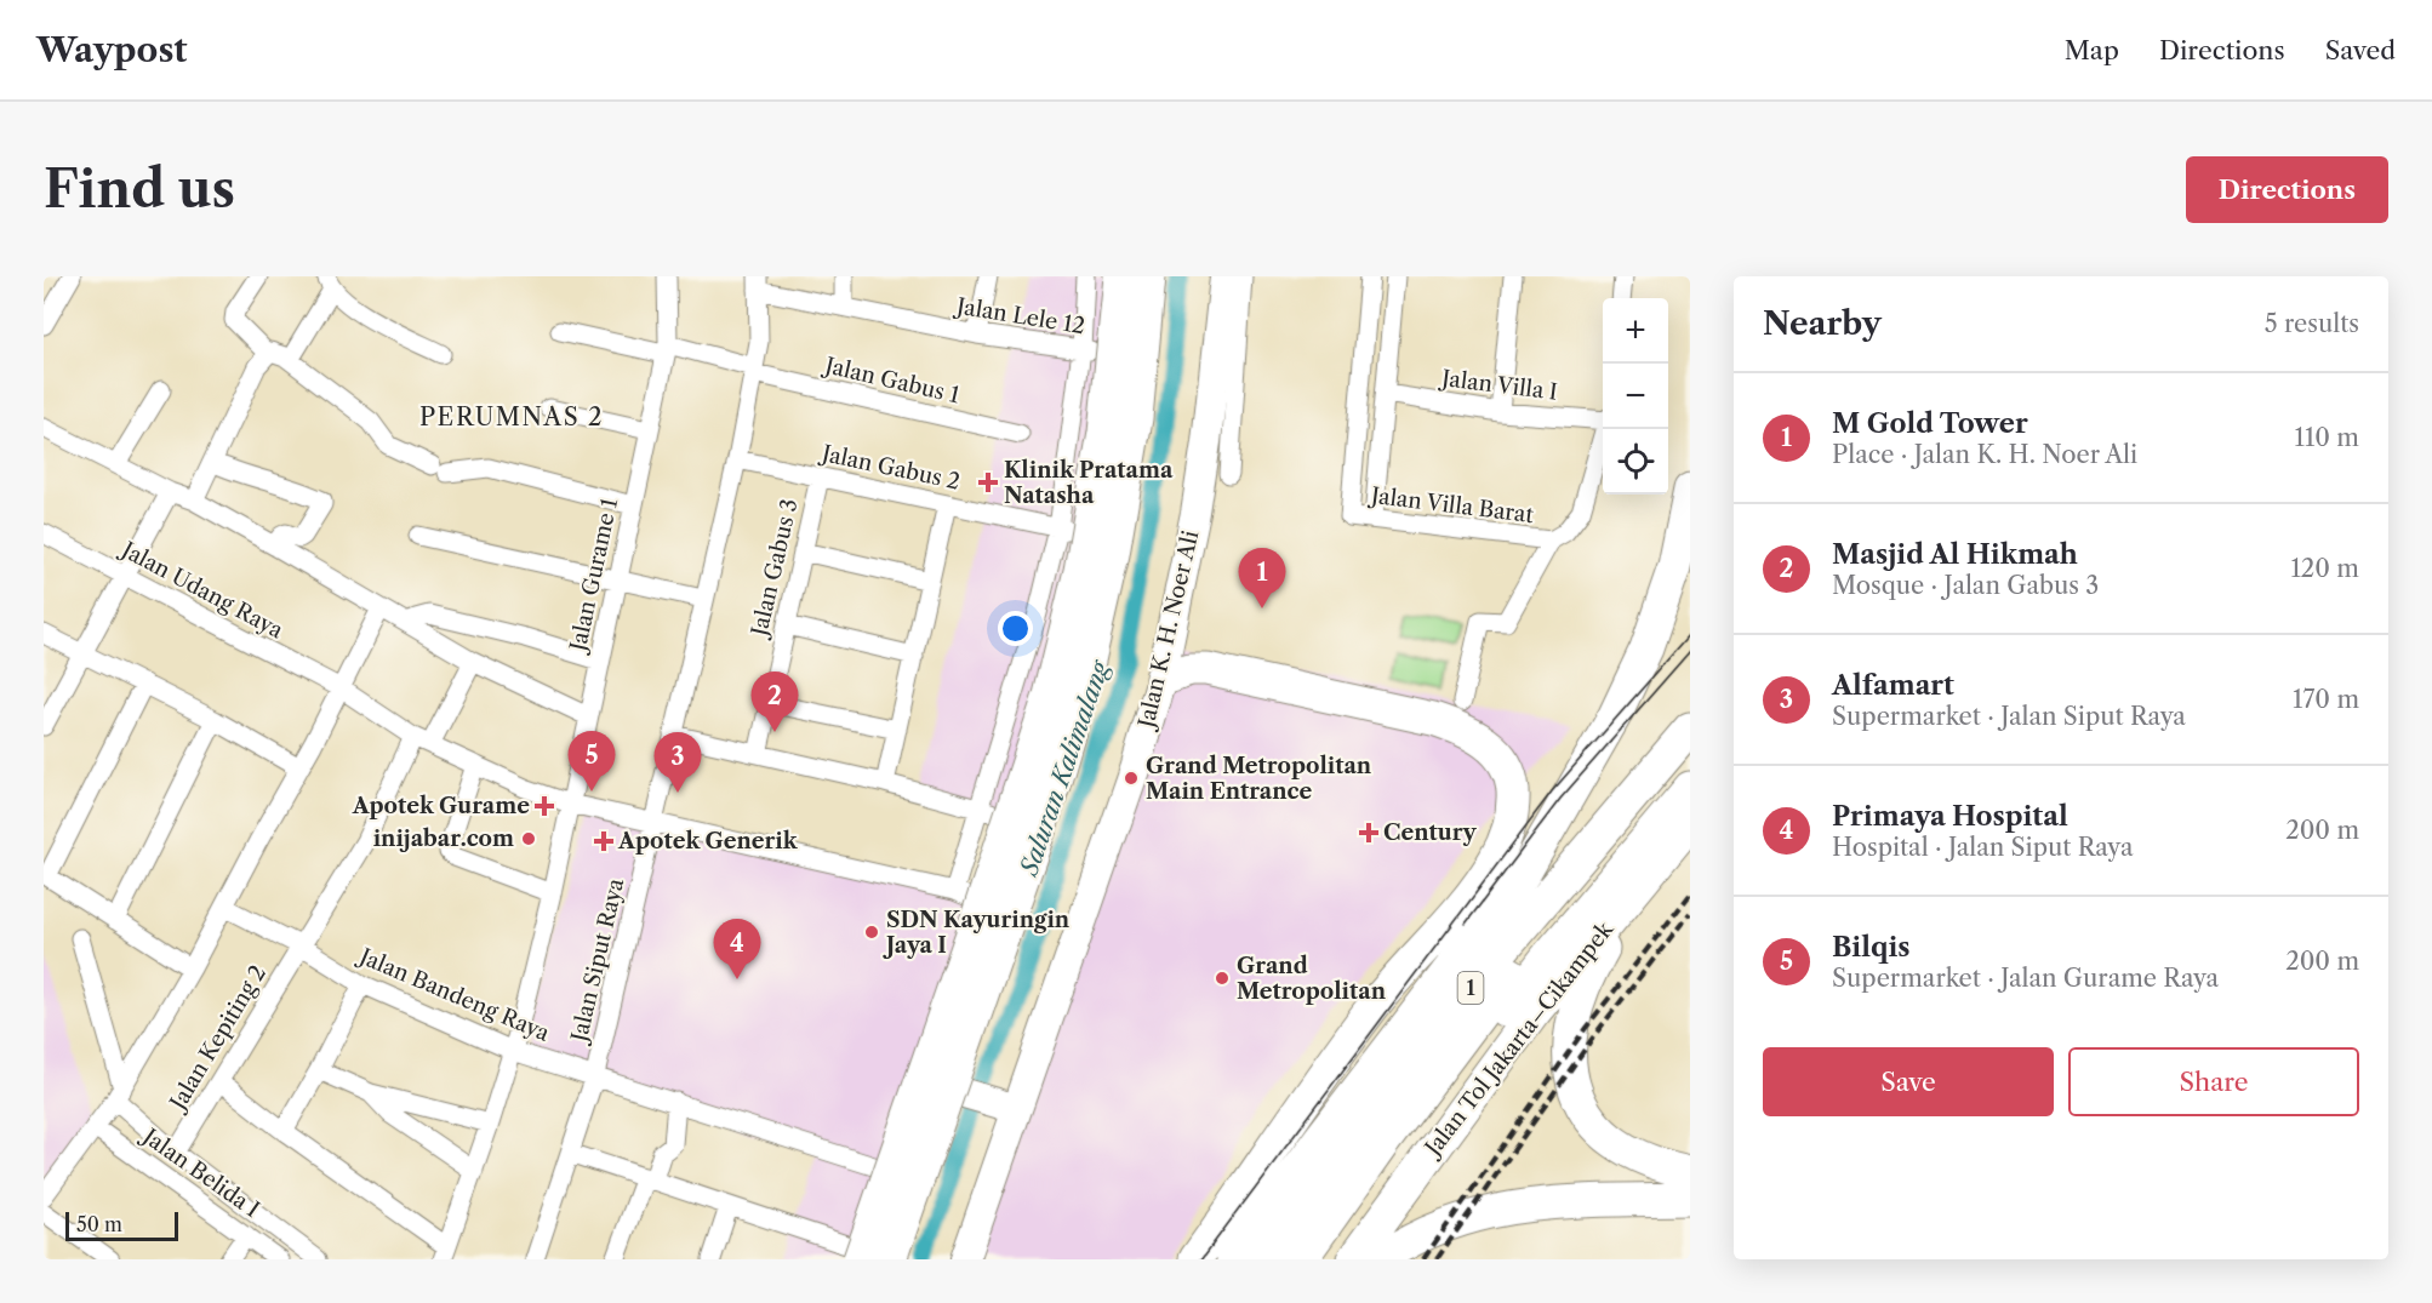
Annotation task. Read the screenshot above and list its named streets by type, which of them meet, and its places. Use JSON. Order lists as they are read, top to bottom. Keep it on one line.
{"streets":{"highway":["1","Jalan Tol Jakarta–Cikampek"],"main road":["Jalan K. H. Noer Ali"],"street":["Jalan Lele 12","Jalan Gabus 1","Jalan Villa I","Jalan Gabus 2","Jalan Villa Barat","Jalan Gabus 3","Jalan Gurame 1","Jalan Udang Raya","Jalan Siput Raya","Jalan Bandeng Raya","Jalan Kepiting 2","Jalan Belida I"]},"crossings":[["Jalan Lele 12","Jalan Siput Raya"],["Jalan Gabus 1","Jalan Gurame 1"],["Jalan Gabus 1","Jalan Siput Raya"],["Jalan Gabus 2","Jalan Gabus 3"],["Jalan Gabus 2","Jalan Siput Raya"],["Jalan Gurame 1","Jalan Udang Raya"],["Jalan Gurame 1","Jalan Bandeng Raya"],["Jalan Udang Raya","Jalan Siput Raya"],["Jalan Udang Raya","Jalan Kepiting 2"],["Jalan Siput Raya","Jalan Bandeng Raya"],["Jalan Bandeng Raya","Jalan Kepiting 2"]],"districts":["PERUMNAS 2"],"water":["Saluran Kalimalang"],"places":{"health":["Klinik Pratama Natasha","Apotek Gurame","Century","Apotek Generik"],"other":["Grand Metropolitan Main Entrance","inijabar.com","SDN Kayuringin Jaya I","Grand Metropolitan"]},"scale_bar":"50 m","page":{"header":"Waypost","nav":["Map","Directions","Saved"],"buttons":["Directions",["Save","Share"]],"title":"Find us","heading":["Nearby","5 results"],"map_buttons":["+","−"],"list":[{"mark":"1","name":"M Gold Tower","note":"Place · Jalan K. H. Noer Ali","value":"110 m"},{"mark":"2","name":"Masjid Al Hikmah","note":"Mosque · Jalan Gabus 3","value":"120 m"},{"mark":"3","name":"Alfamart","note":"Supermarket · Jalan Siput Raya","value":"170 m"},{"mark":"4","name":"Primaya Hospital","note":"Hospital · Jalan Siput Raya","value":"200 m"},{"mark":"5","name":"Bilqis","note":"Supermarket · Jalan Gurame Raya","value":"200 m"}],"pins":["1","2","5","3","4"],"scale":"50 m"}}
